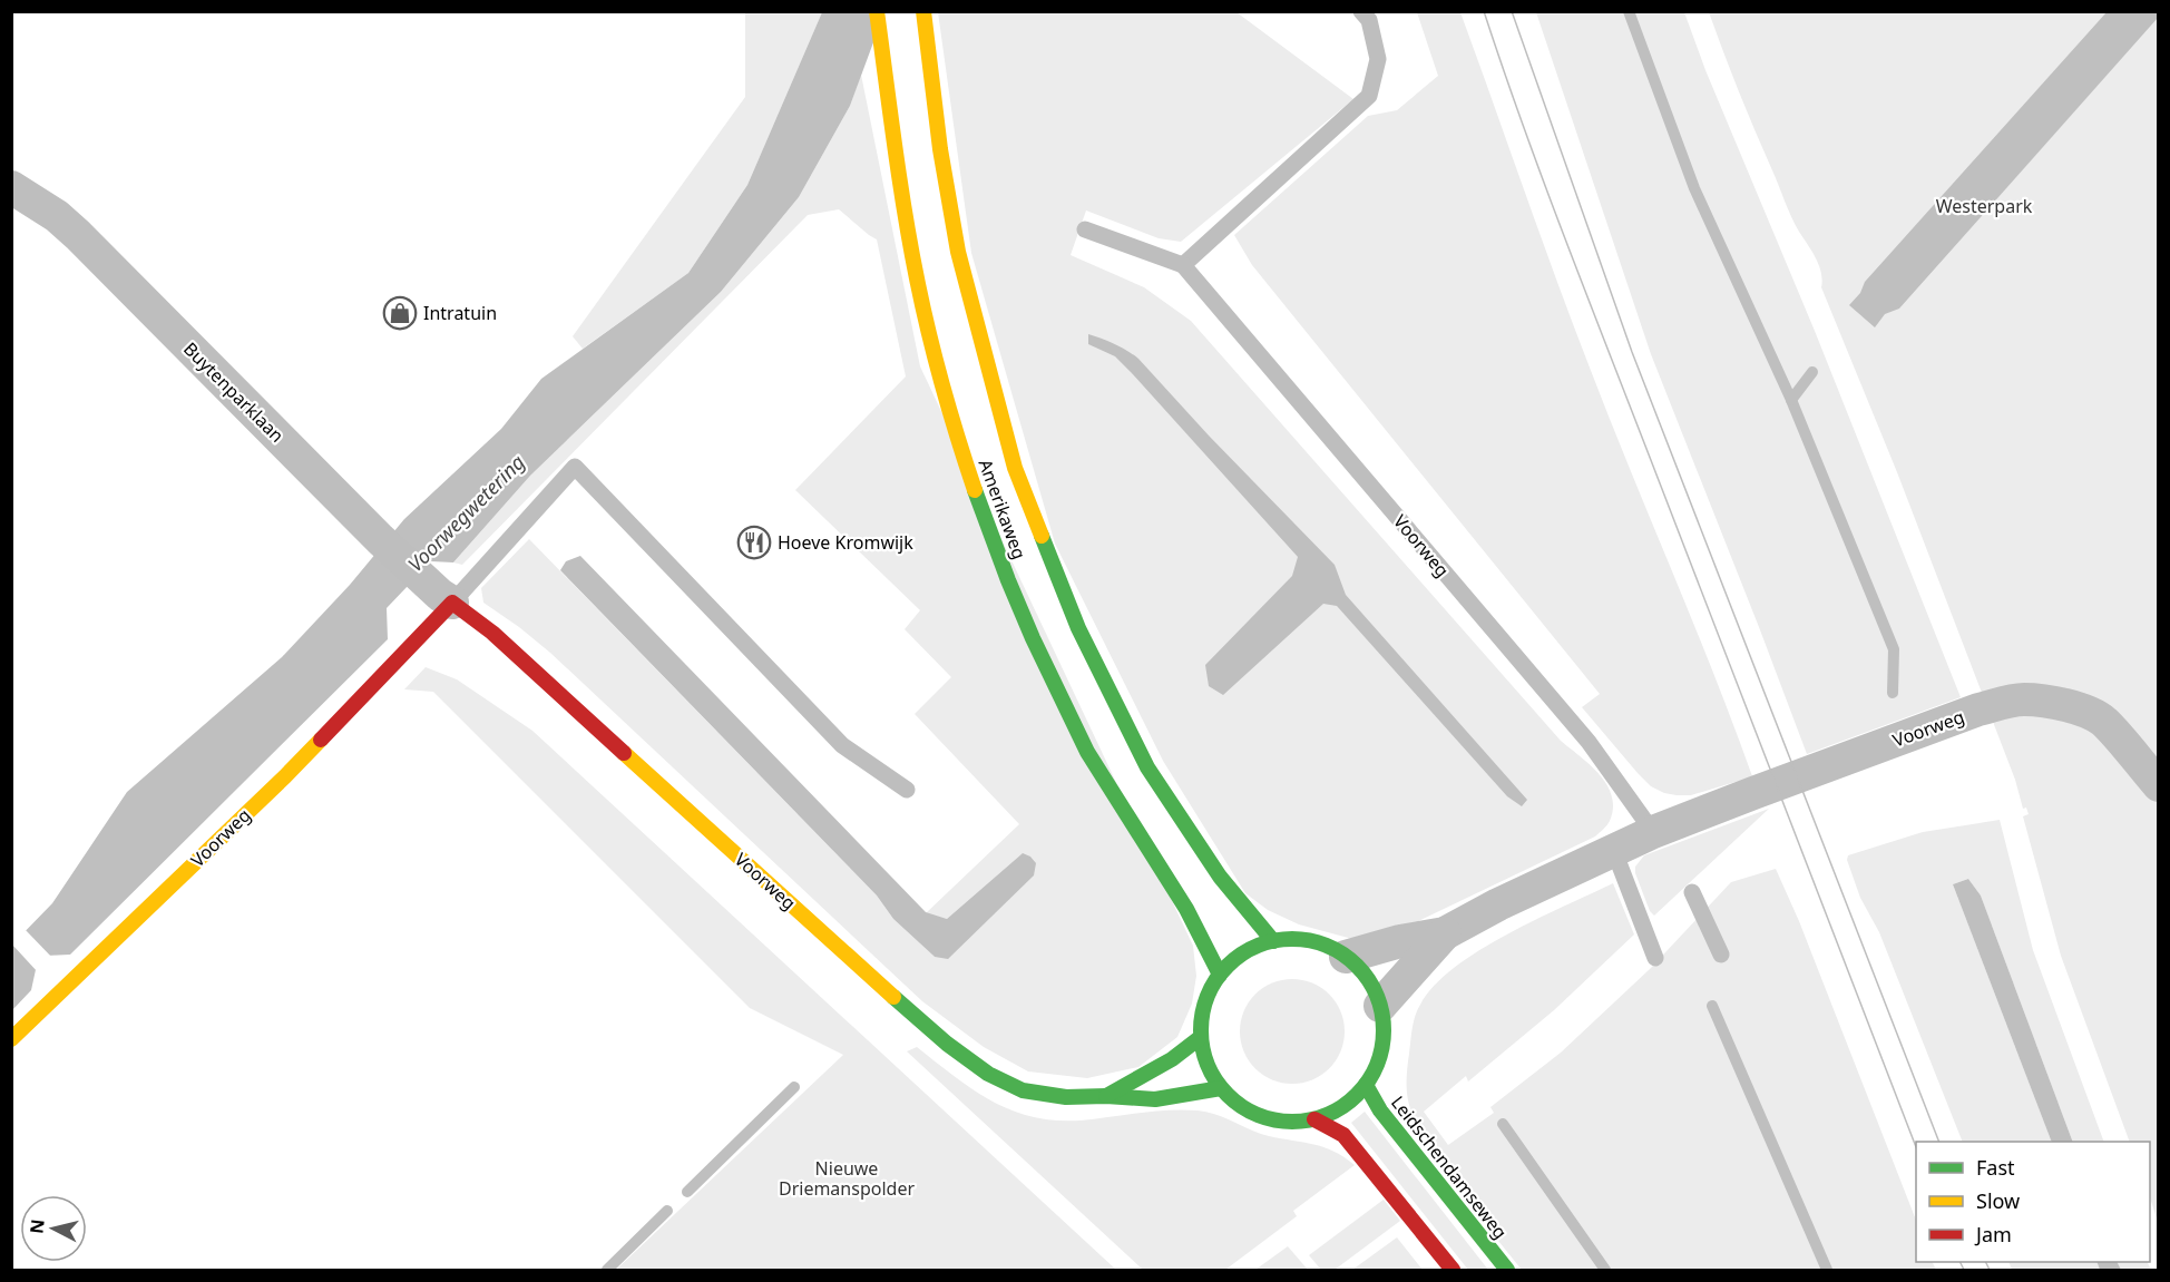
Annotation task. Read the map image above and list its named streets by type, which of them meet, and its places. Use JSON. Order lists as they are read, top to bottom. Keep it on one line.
{"streets":{"main road":["Amerikaweg","Voorweg","Leidschendamseweg"],"street":["Buytenparklaan"]},"crossings":[["Buytenparklaan","Voorweg"],["Amerikaweg","Voorweg"],["Amerikaweg","Leidschendamseweg"],["Voorweg","Leidschendamseweg"]],"water":["Voorwegwetering"],"parks":["Westerpark","Nieuwe Driemanspolder"],"places":{"shop":["Intratuin"],"restaurant":["Hoeve Kromwijk"]},"legend":["Fast","Slow","Jam"],"north":"left"}
